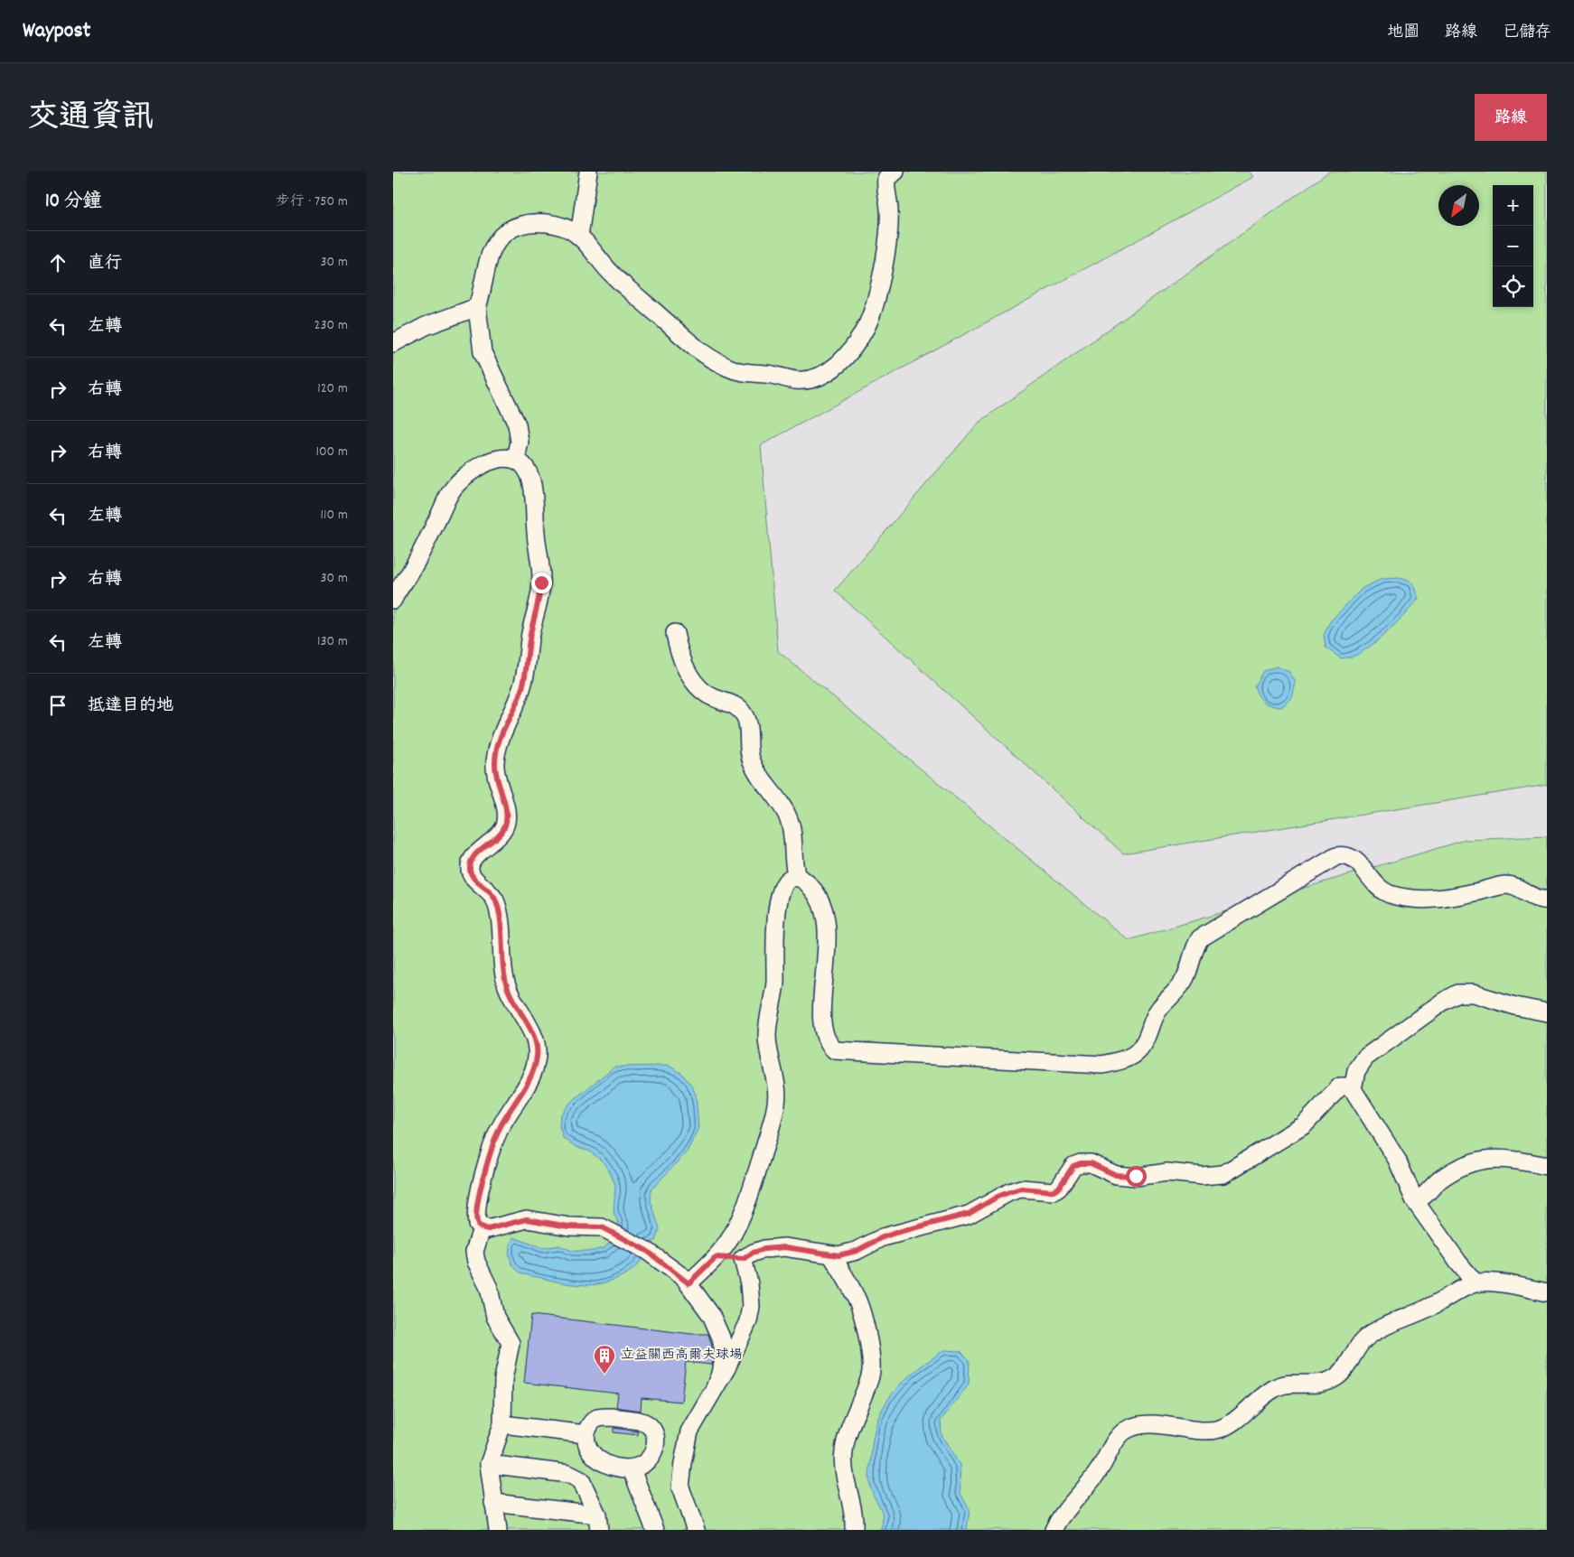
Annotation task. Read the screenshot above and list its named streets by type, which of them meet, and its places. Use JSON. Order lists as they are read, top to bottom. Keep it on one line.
{"places":{"building":["立益關西高爾夫球場"]},"north":"bottom left","page":{"header":"Waypost","nav":["地圖","路線","已儲存"],"title":"交通資訊","buttons":"路線","heading":["10 分鐘","步行 · 750 m"],"map_buttons":["+","−"],"list":[["直行","30 m"],["左轉","230 m"],["右轉","120 m"],["右轉","100 m"],["左轉","110 m"],["右轉","30 m"],["左轉","130 m"],"抵達目的地"]}}
